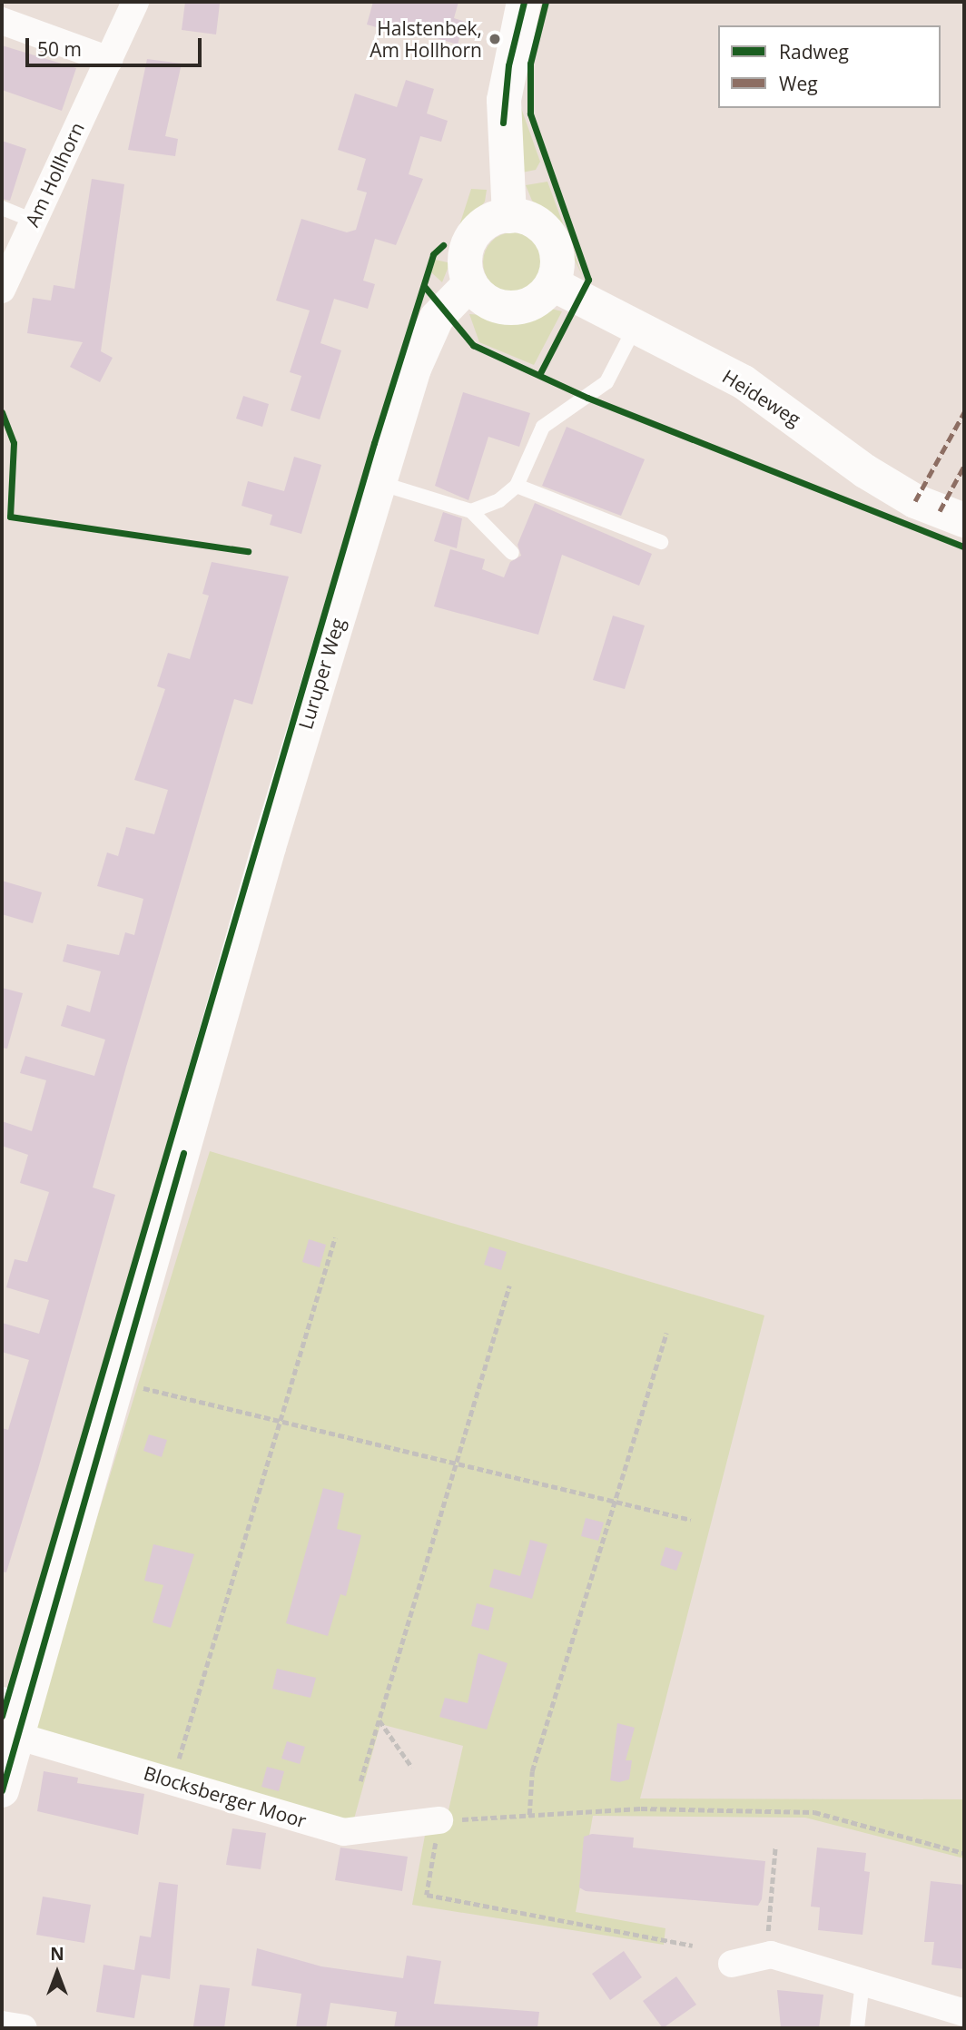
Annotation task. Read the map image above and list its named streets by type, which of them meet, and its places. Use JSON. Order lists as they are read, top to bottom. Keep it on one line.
{"streets":{"street":["Am Hollhorn","Heideweg","Luruper Weg","Blocksberger Moor"]},"crossings":[["Heideweg","Luruper Weg"],["Luruper Weg","Blocksberger Moor"]],"places":["Halstenbek, Am Hollhorn"],"legend":["Radweg","Weg"],"scale_bar":"50 m","north":"top"}
